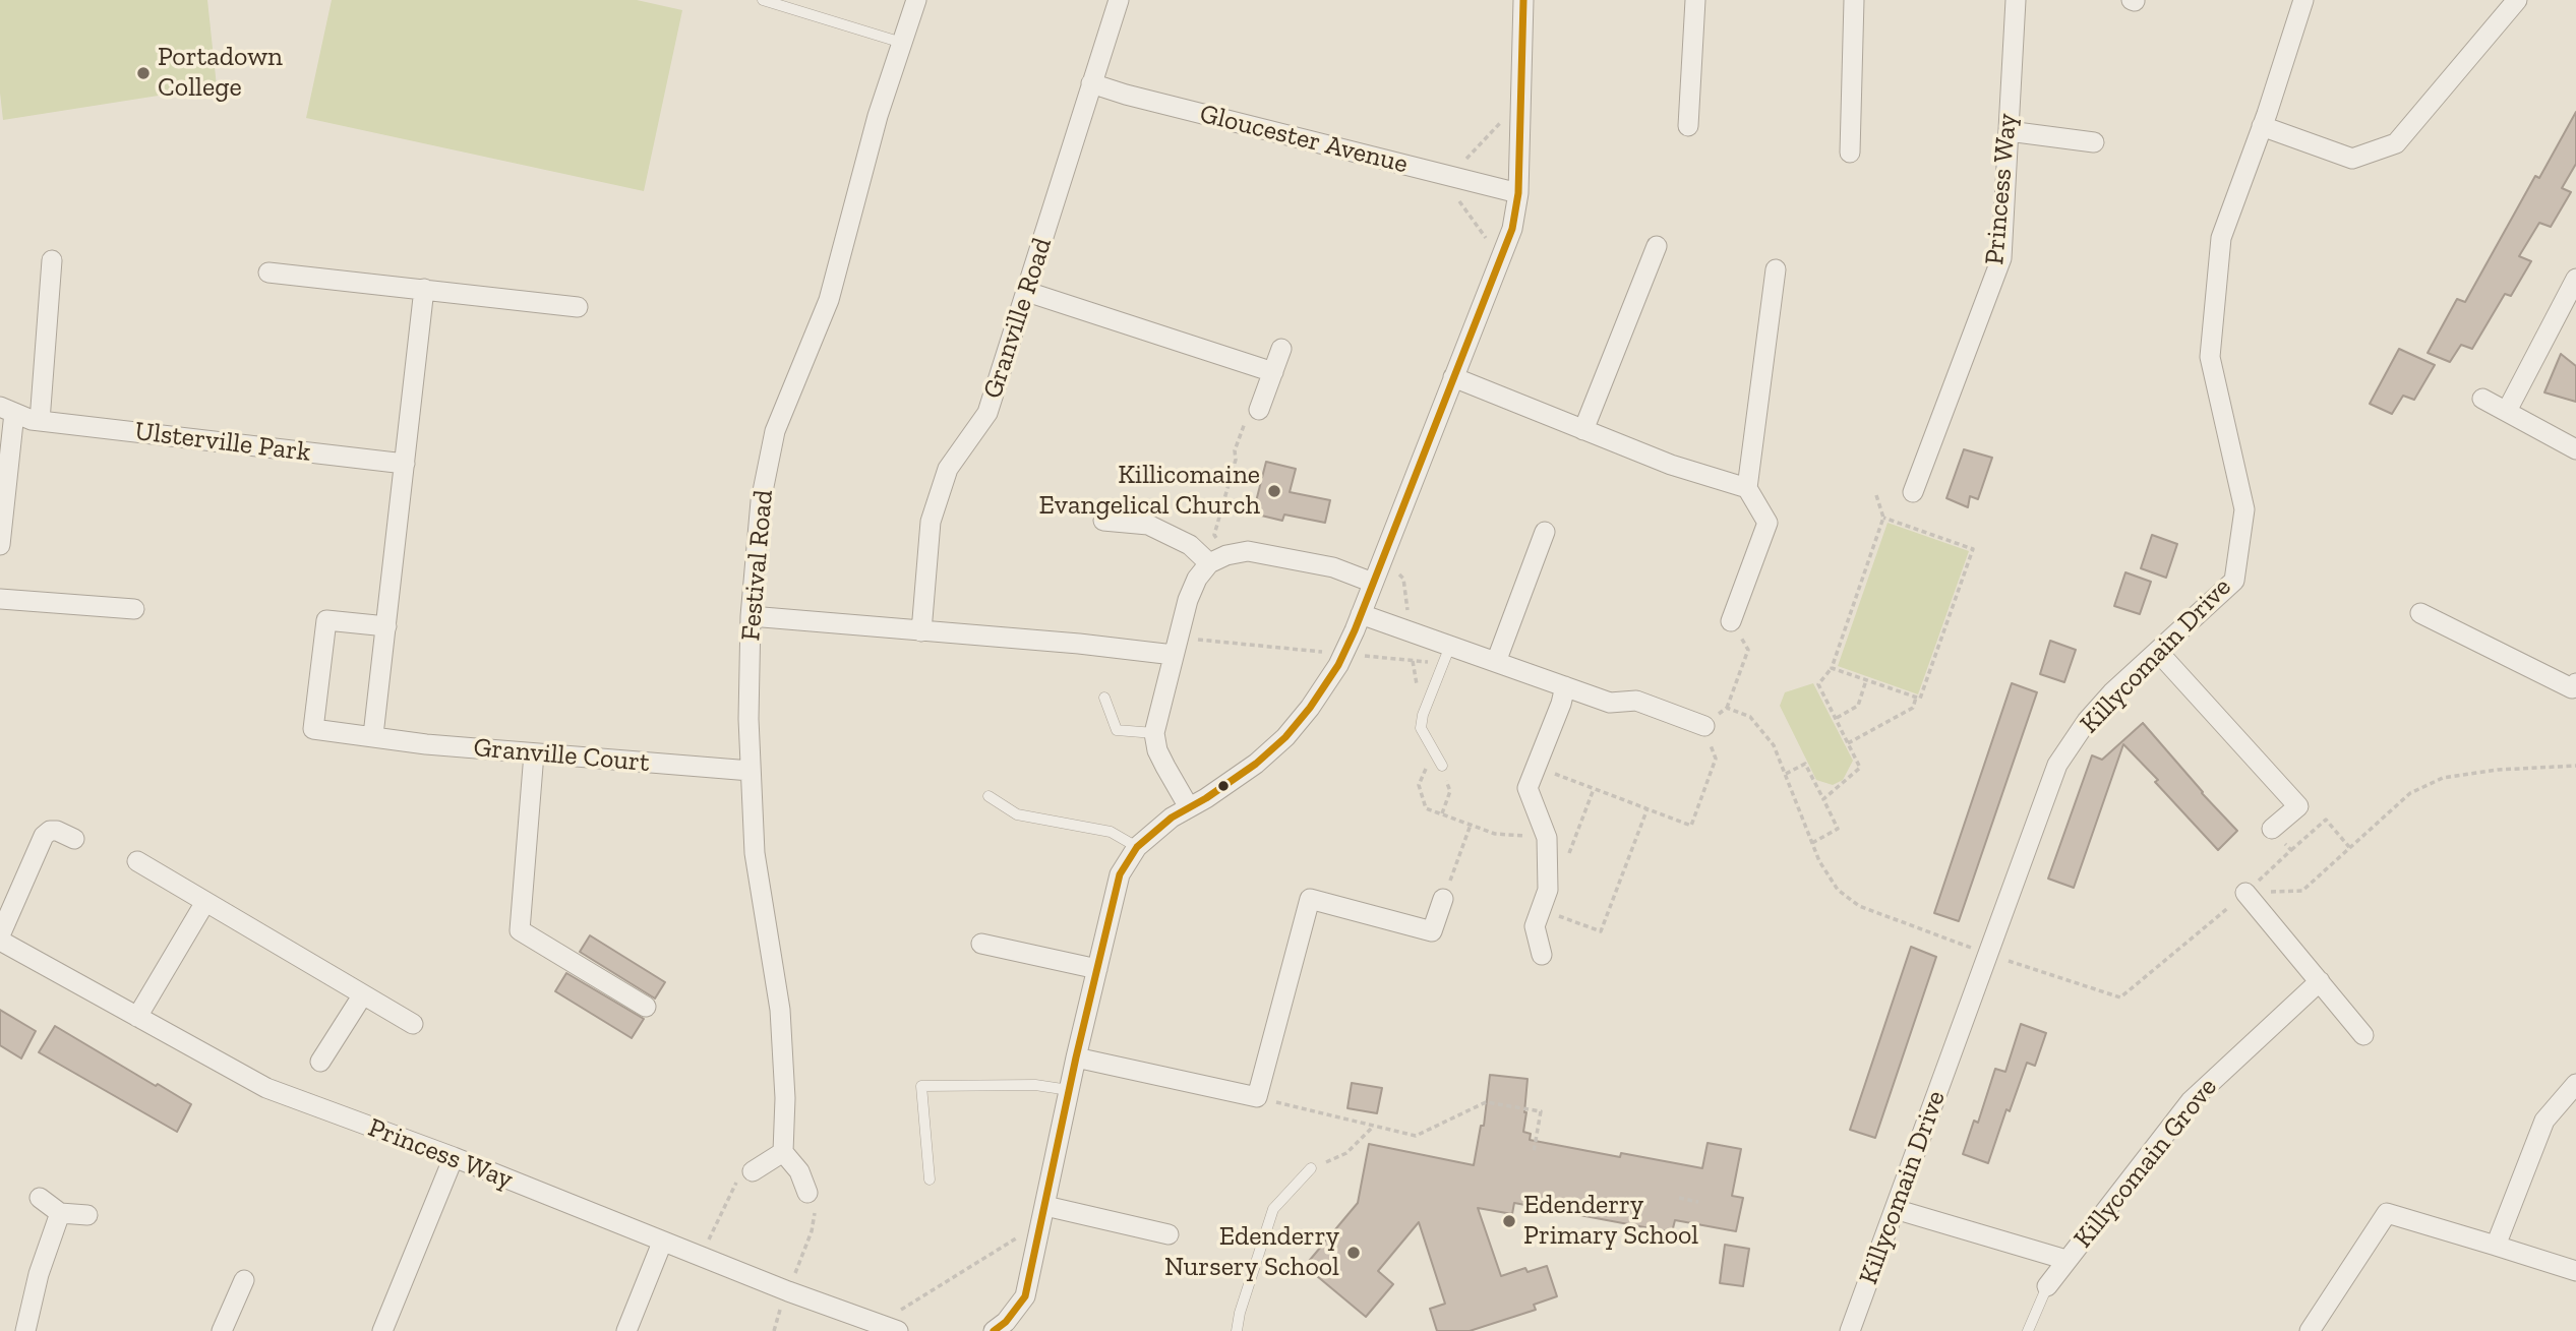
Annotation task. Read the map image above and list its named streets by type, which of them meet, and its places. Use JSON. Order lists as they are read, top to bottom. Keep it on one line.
{"streets":{"street":["Gloucester Avenue","Princess Way","Granville Road","Ulsterville Park","Festival Road","Killycomain Drive","Granville Court","Killycomain Grove"]},"crossings":[["Gloucester Avenue","Granville Road"],["Festival Road","Granville Court"],["Killycomain Drive","Killycomain Grove"]],"places":["Portadown College","Killicomaine Evangelical Church","Edenderry Primary School","Edenderry Nursery School"]}
